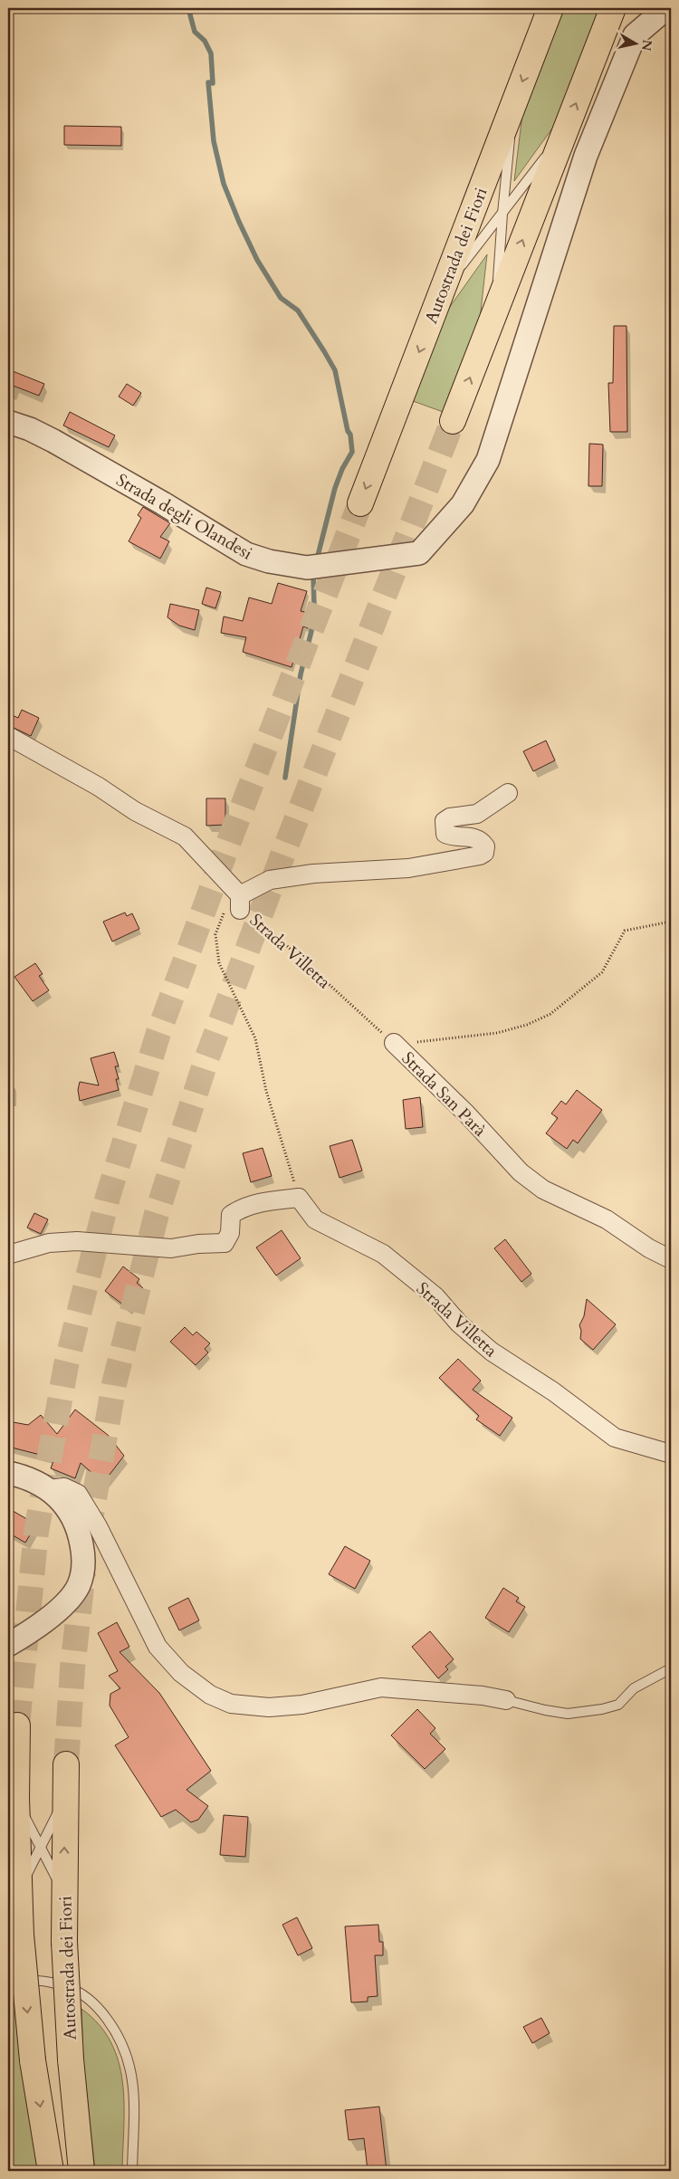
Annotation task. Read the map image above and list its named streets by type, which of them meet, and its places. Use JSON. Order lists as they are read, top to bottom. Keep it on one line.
{"streets":{"highway":["Autostrada dei Fiori"],"street":["Strada degli Olandesi","Strada Villetta","Strada San Parà"]},"crossings":[["Strada Villetta","Strada San Parà"]],"north":"right"}
